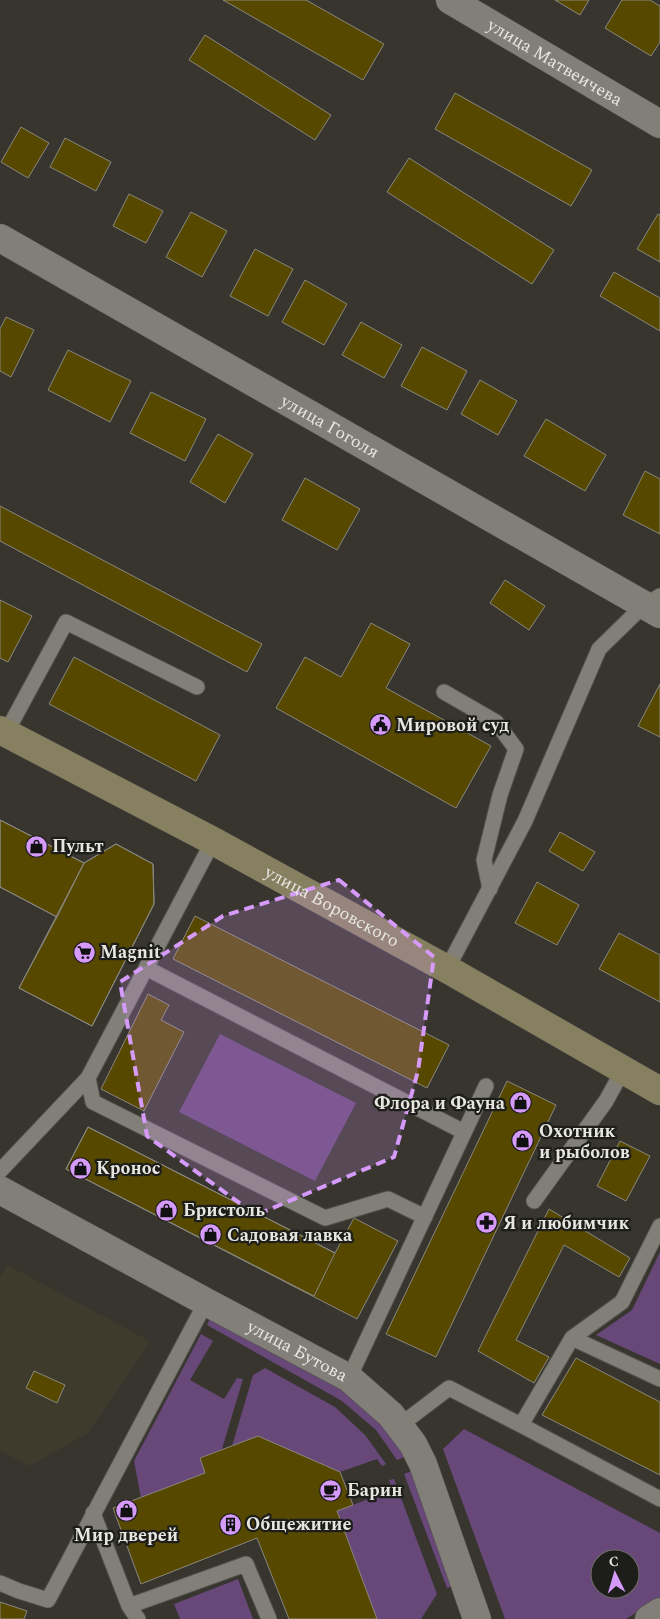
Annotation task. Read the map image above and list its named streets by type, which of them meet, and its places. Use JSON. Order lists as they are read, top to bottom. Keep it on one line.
{"streets":{"street":["улица Матвеичева","улица Гоголя","улица Воровского","улица Бутова"]},"places":{"public building":["Мировой суд"],"shop":["Пульт","Флора и Фауна","Охотник и рыболов","Кронос","Бристоль","Садовая лавка","Мир дверей"],"supermarket":["Magnit"],"pharmacy":["Я и любимчик"],"cafe":["Барин"],"building":["Общежитие"]},"north":"top"}
